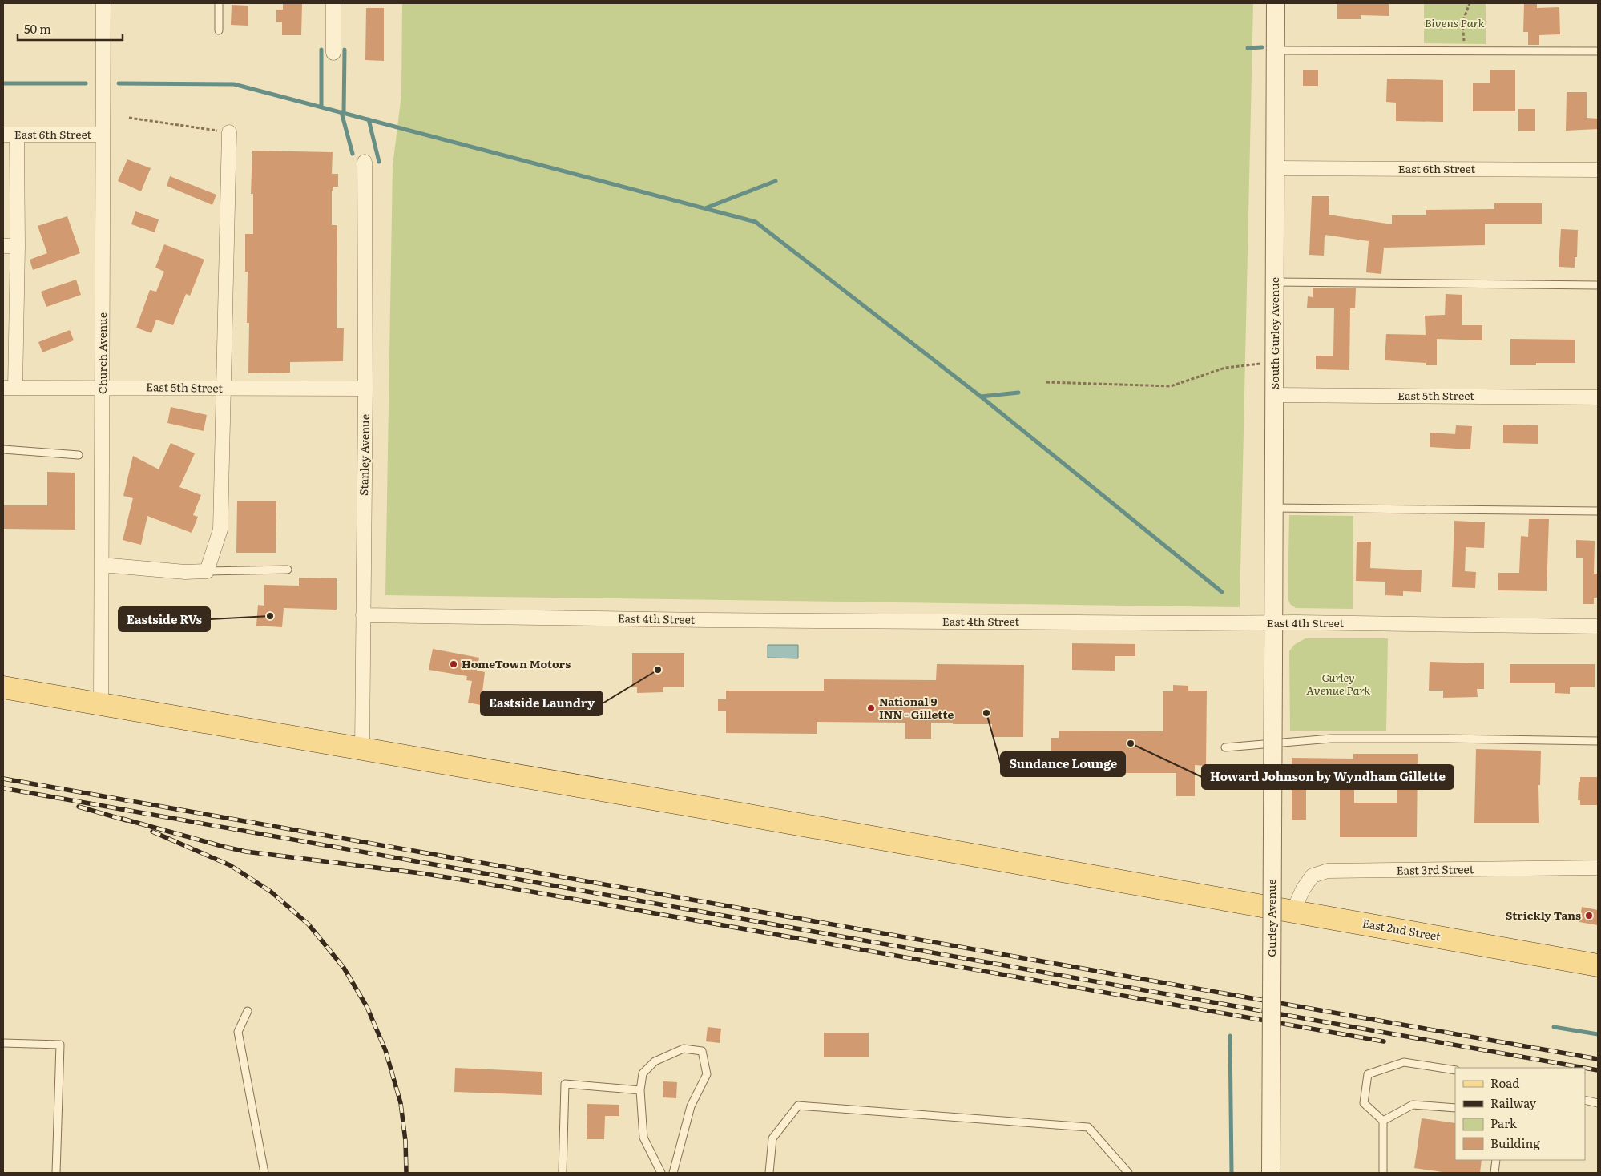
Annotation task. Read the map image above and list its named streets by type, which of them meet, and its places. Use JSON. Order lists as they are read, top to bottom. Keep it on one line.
{"streets":{"main road":["East 2nd Street"],"street":["East 6th Street","South Gurley Avenue","Church Avenue","East 5th Street","Stanley Avenue","East 4th Street","East 3rd Street","Gurley Avenue"]},"crossings":[["East 6th Street","South Gurley Avenue"],["East 6th Street","Church Avenue"],["South Gurley Avenue","East 5th Street"],["South Gurley Avenue","East 4th Street"],["South Gurley Avenue","Gurley Avenue"],["Church Avenue","East 5th Street"],["Church Avenue","East 2nd Street"],["East 5th Street","Stanley Avenue"],["Stanley Avenue","East 4th Street"],["Stanley Avenue","East 2nd Street"],["East 3rd Street","East 2nd Street"]],"parks":["Bivens Park","Gurley Avenue Park"],"places":["Eastside RVs","HomeTown Motors","Eastside Laundry","National 9 INN - Gillette","Sundance Lounge","Howard Johnson by Wyndham Gillette","Strickly Tans"],"legend":["Road","Railway","Park","Building"],"scale_bar":"50 m"}
